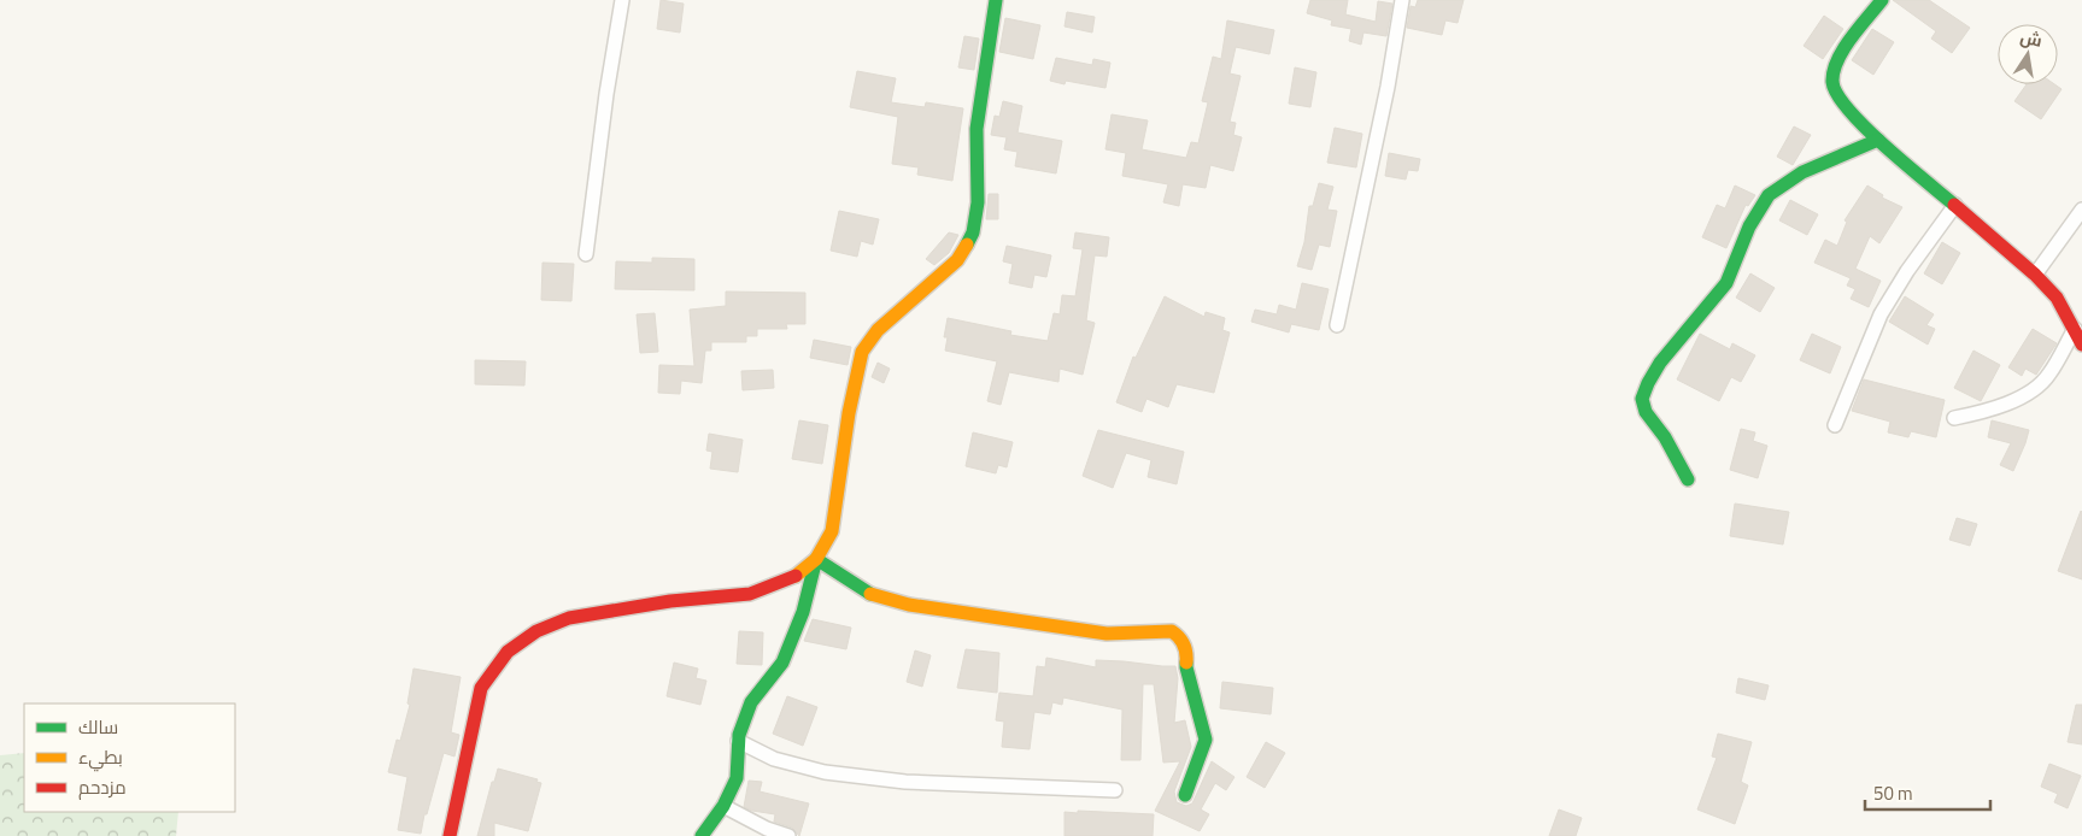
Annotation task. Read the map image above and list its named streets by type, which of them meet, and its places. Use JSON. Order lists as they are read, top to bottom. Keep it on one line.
{"legend":["سالك","بطيء","مزدحم"],"scale_bar":"50 m","north":"top"}
